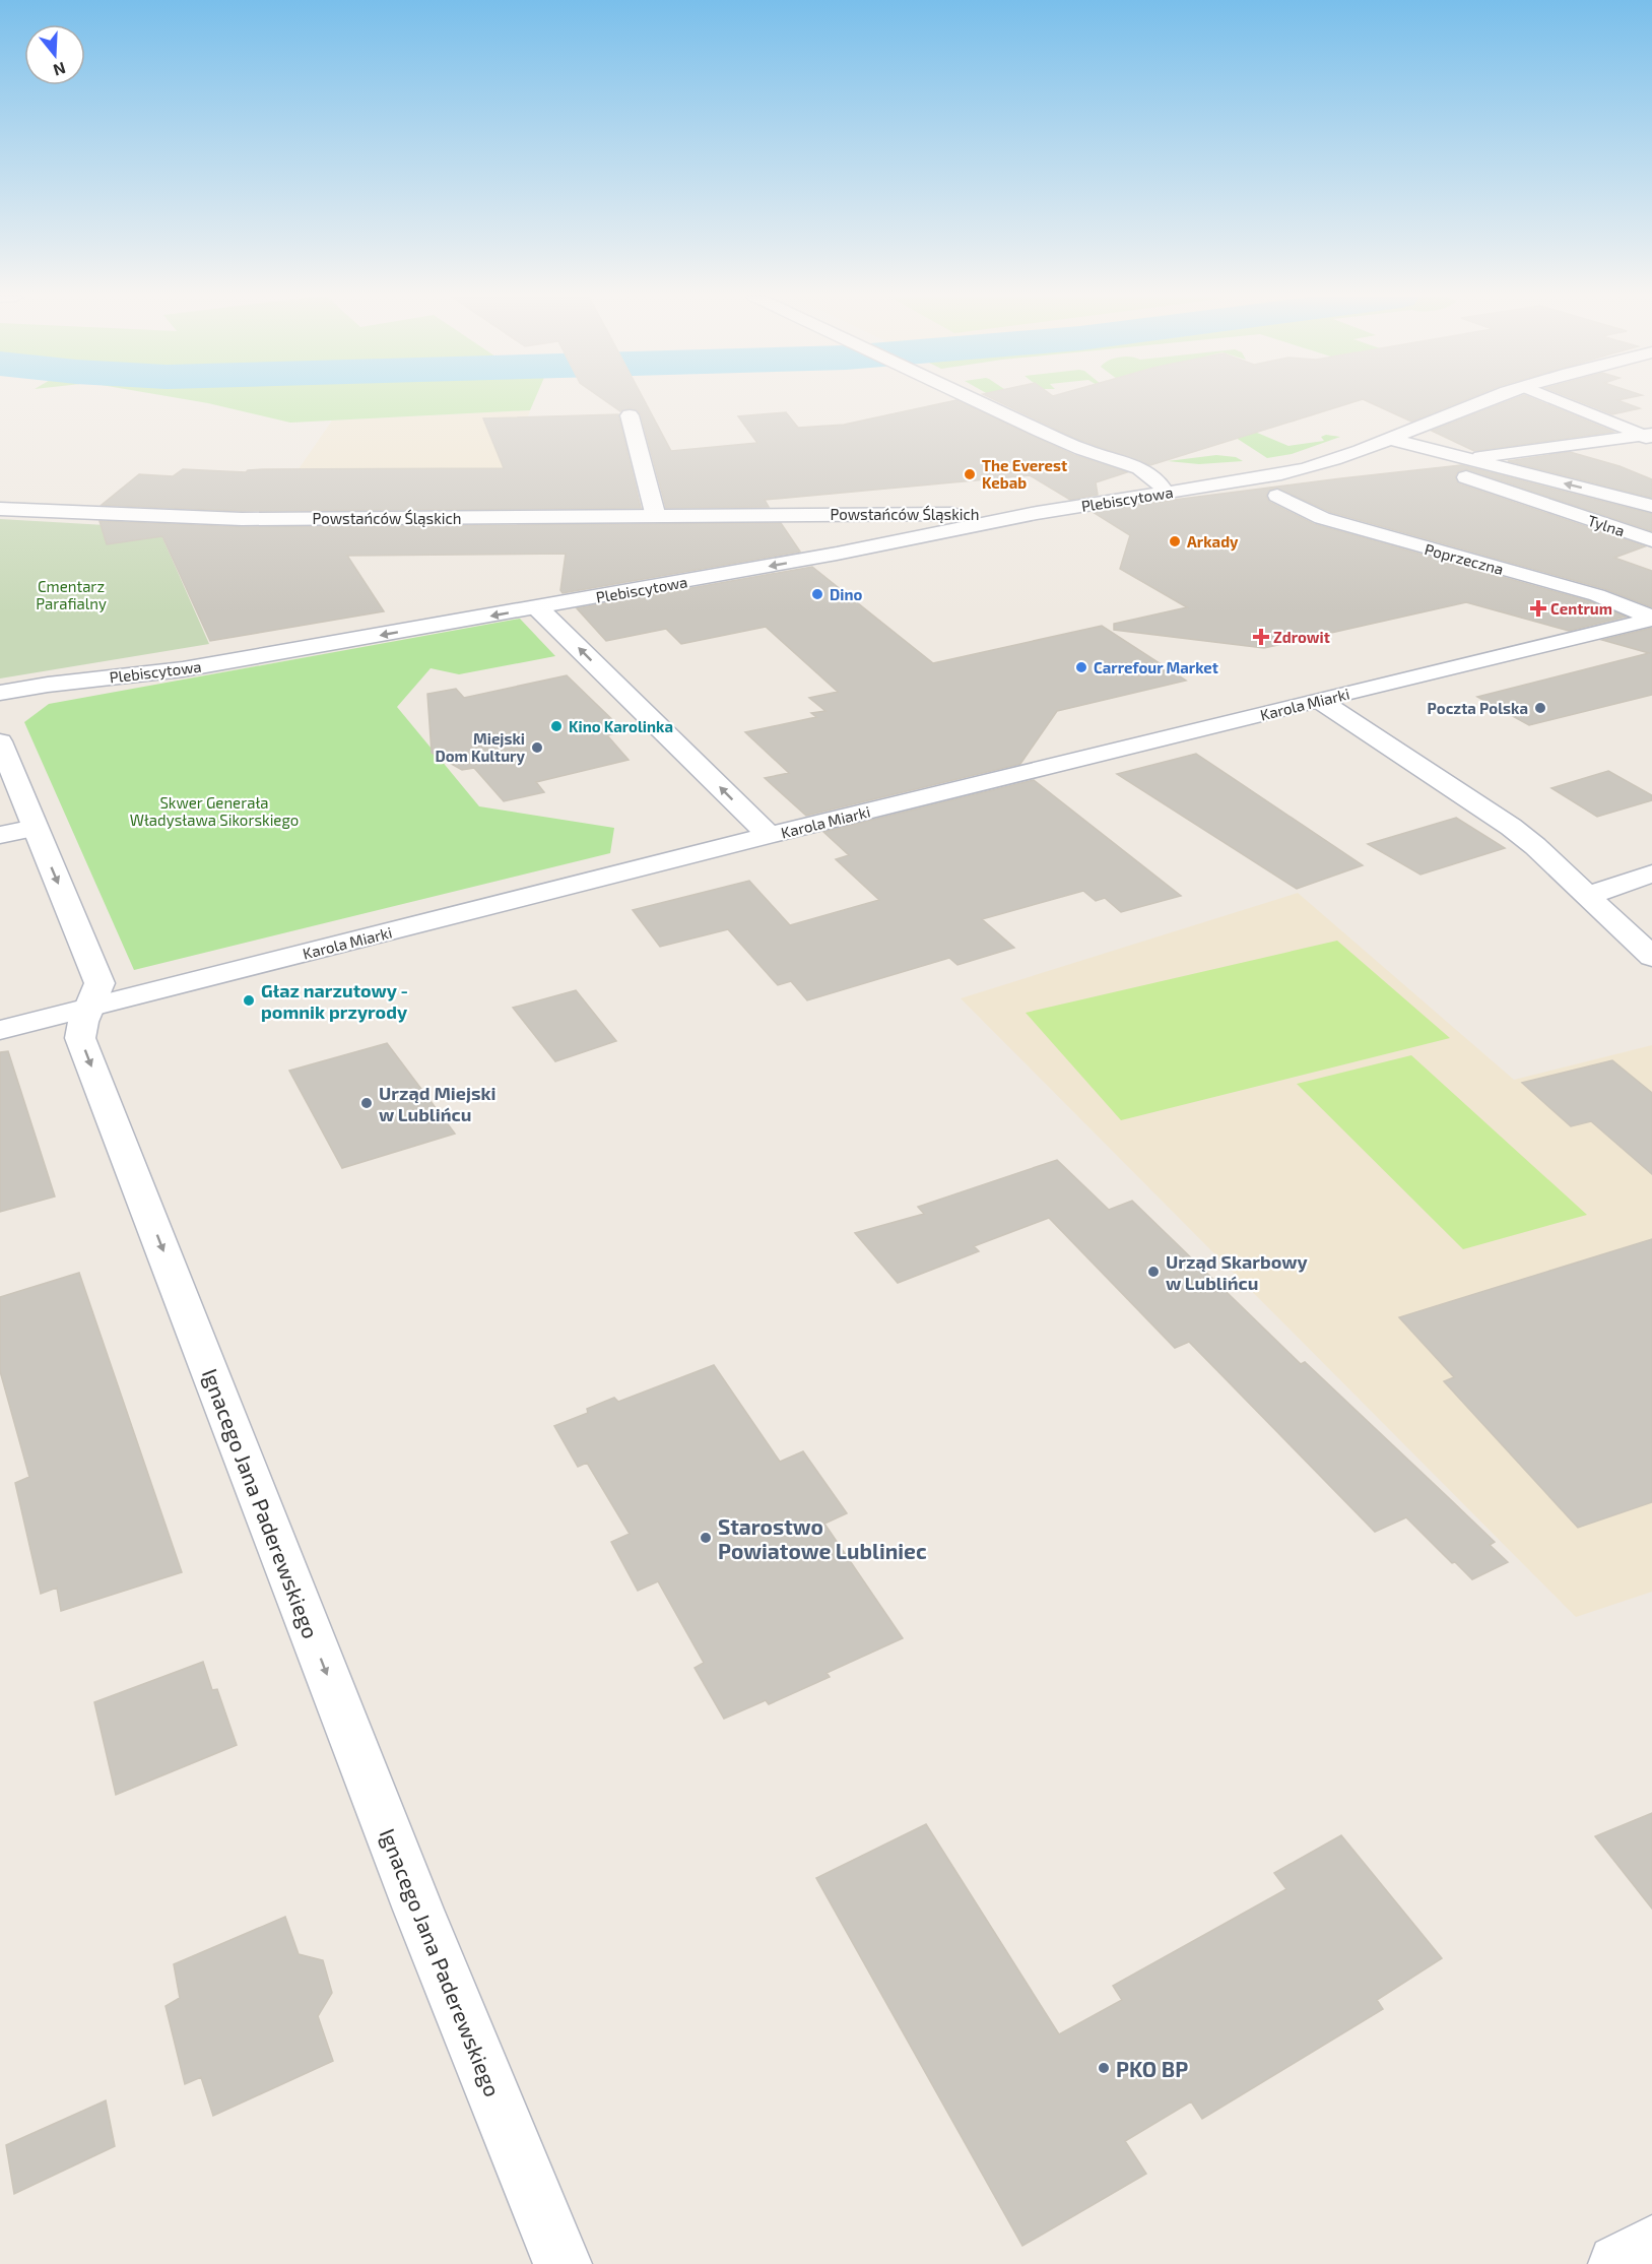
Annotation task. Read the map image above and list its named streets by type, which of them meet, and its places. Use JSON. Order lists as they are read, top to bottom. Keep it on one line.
{"streets":{"street":["Plebiscytowa","Powstańców Śląskich","Tylna","Poprzeczna","Karola Miarki","Ignacego Jana Paderewskiego"]},"crossings":[["Plebiscytowa","Powstańców Śląskich"],["Poprzeczna","Karola Miarki"],["Karola Miarki","Ignacego Jana Paderewskiego"]],"one_way":["Plebiscytowa","Ignacego Jana Paderewskiego"],"parks":["Cmentarz Parafialny","Skwer Generała Władysława Sikorskiego"],"places":{"other":["The Everest Kebab","Arkady","Dino","Carrefour Market","Poczta Polska","Kino Karolinka","Miejski Dom Kultury","Głaz narzutowy - pomnik przyrody","Urząd Miejski w Lublińcu","Urząd Skarbowy w Lublińcu","Starostwo Powiatowe Lubliniec","PKO BP"],"health":["Centrum","Zdrowit"]},"north":"bottom"}
